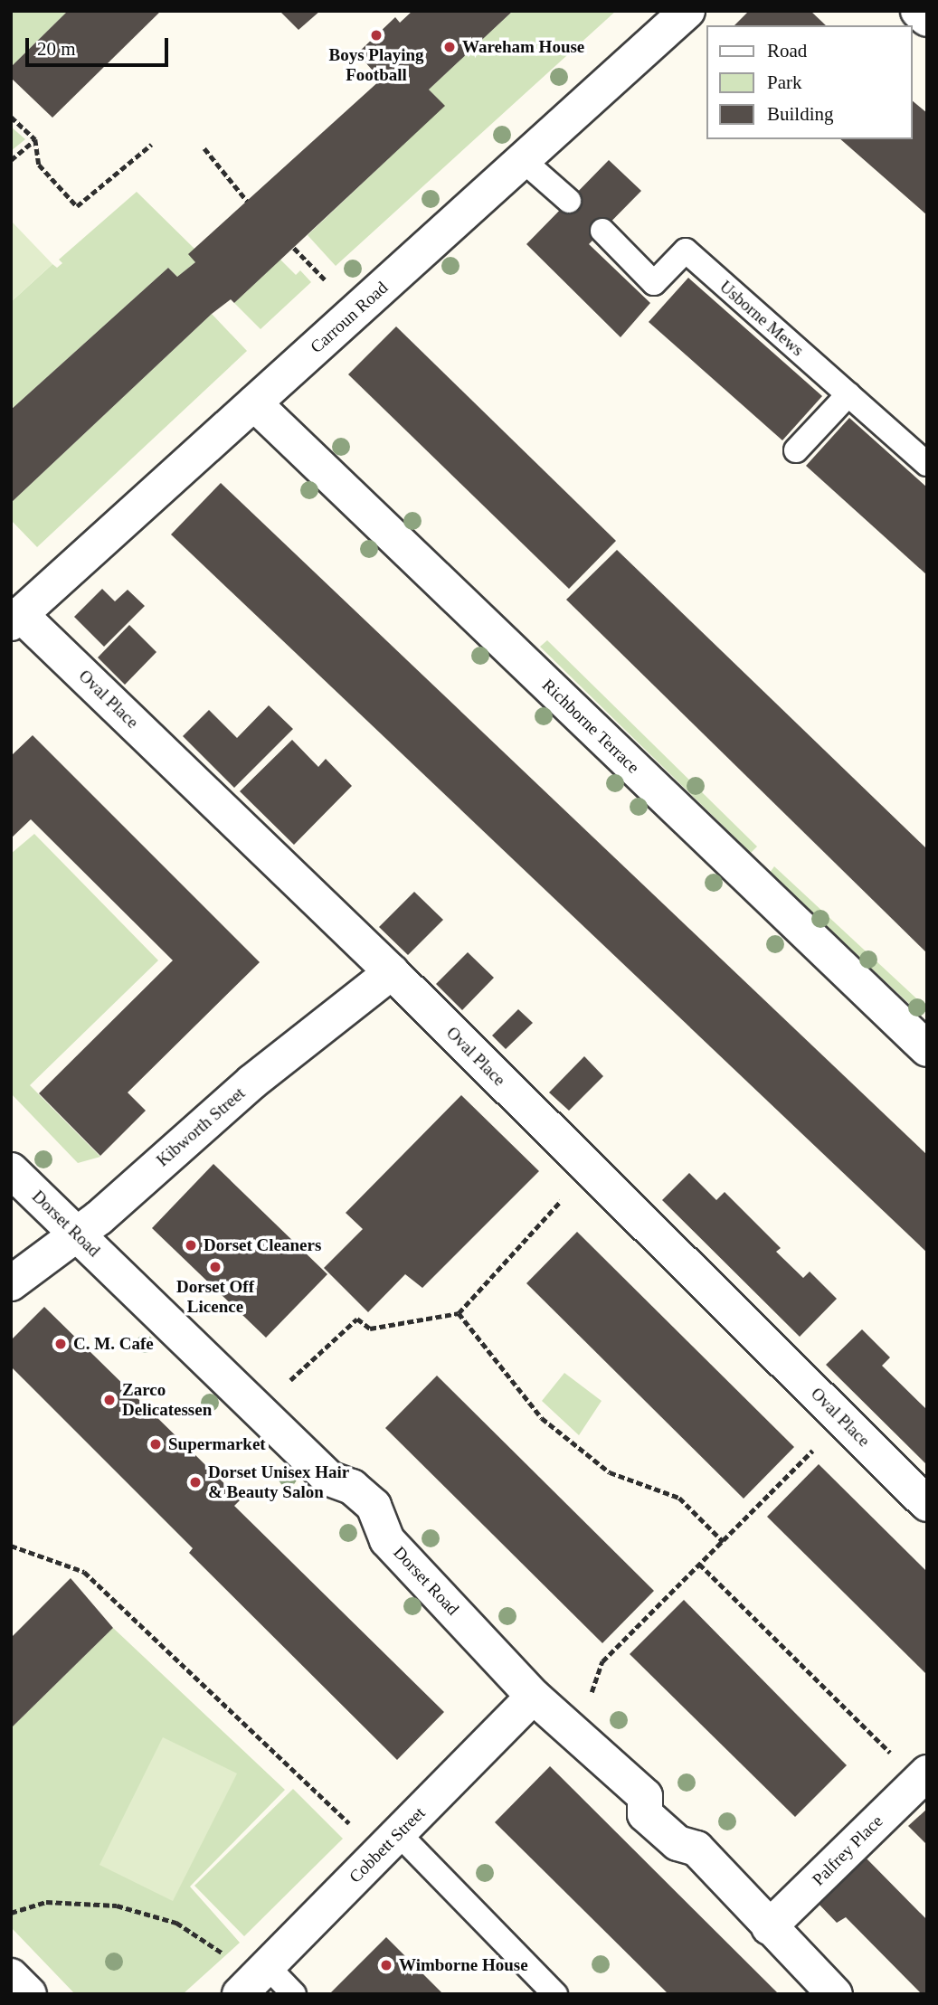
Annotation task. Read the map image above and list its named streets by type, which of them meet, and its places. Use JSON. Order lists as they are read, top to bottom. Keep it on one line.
{"streets":{"street":["Carroun Road","Oval Place","Richborne Terrace","Kibworth Street","Dorset Road","Cobbett Street","Palfrey Place"],"lane":["Usborne Mews"]},"crossings":[["Carroun Road","Oval Place"],["Carroun Road","Richborne Terrace"],["Oval Place","Kibworth Street"],["Kibworth Street","Dorset Road"],["Dorset Road","Cobbett Street"],["Dorset Road","Palfrey Place"]],"places":["Boys Playing Football","Wareham House","Dorset Cleaners","Dorset Off Licence","C. M. Cafe","Zarco Delicatessen","Supermarket","Dorset Unisex Hair & Beauty Salon","Wimborne House"],"legend":["Road","Park","Building"],"scale_bar":"20 m"}
